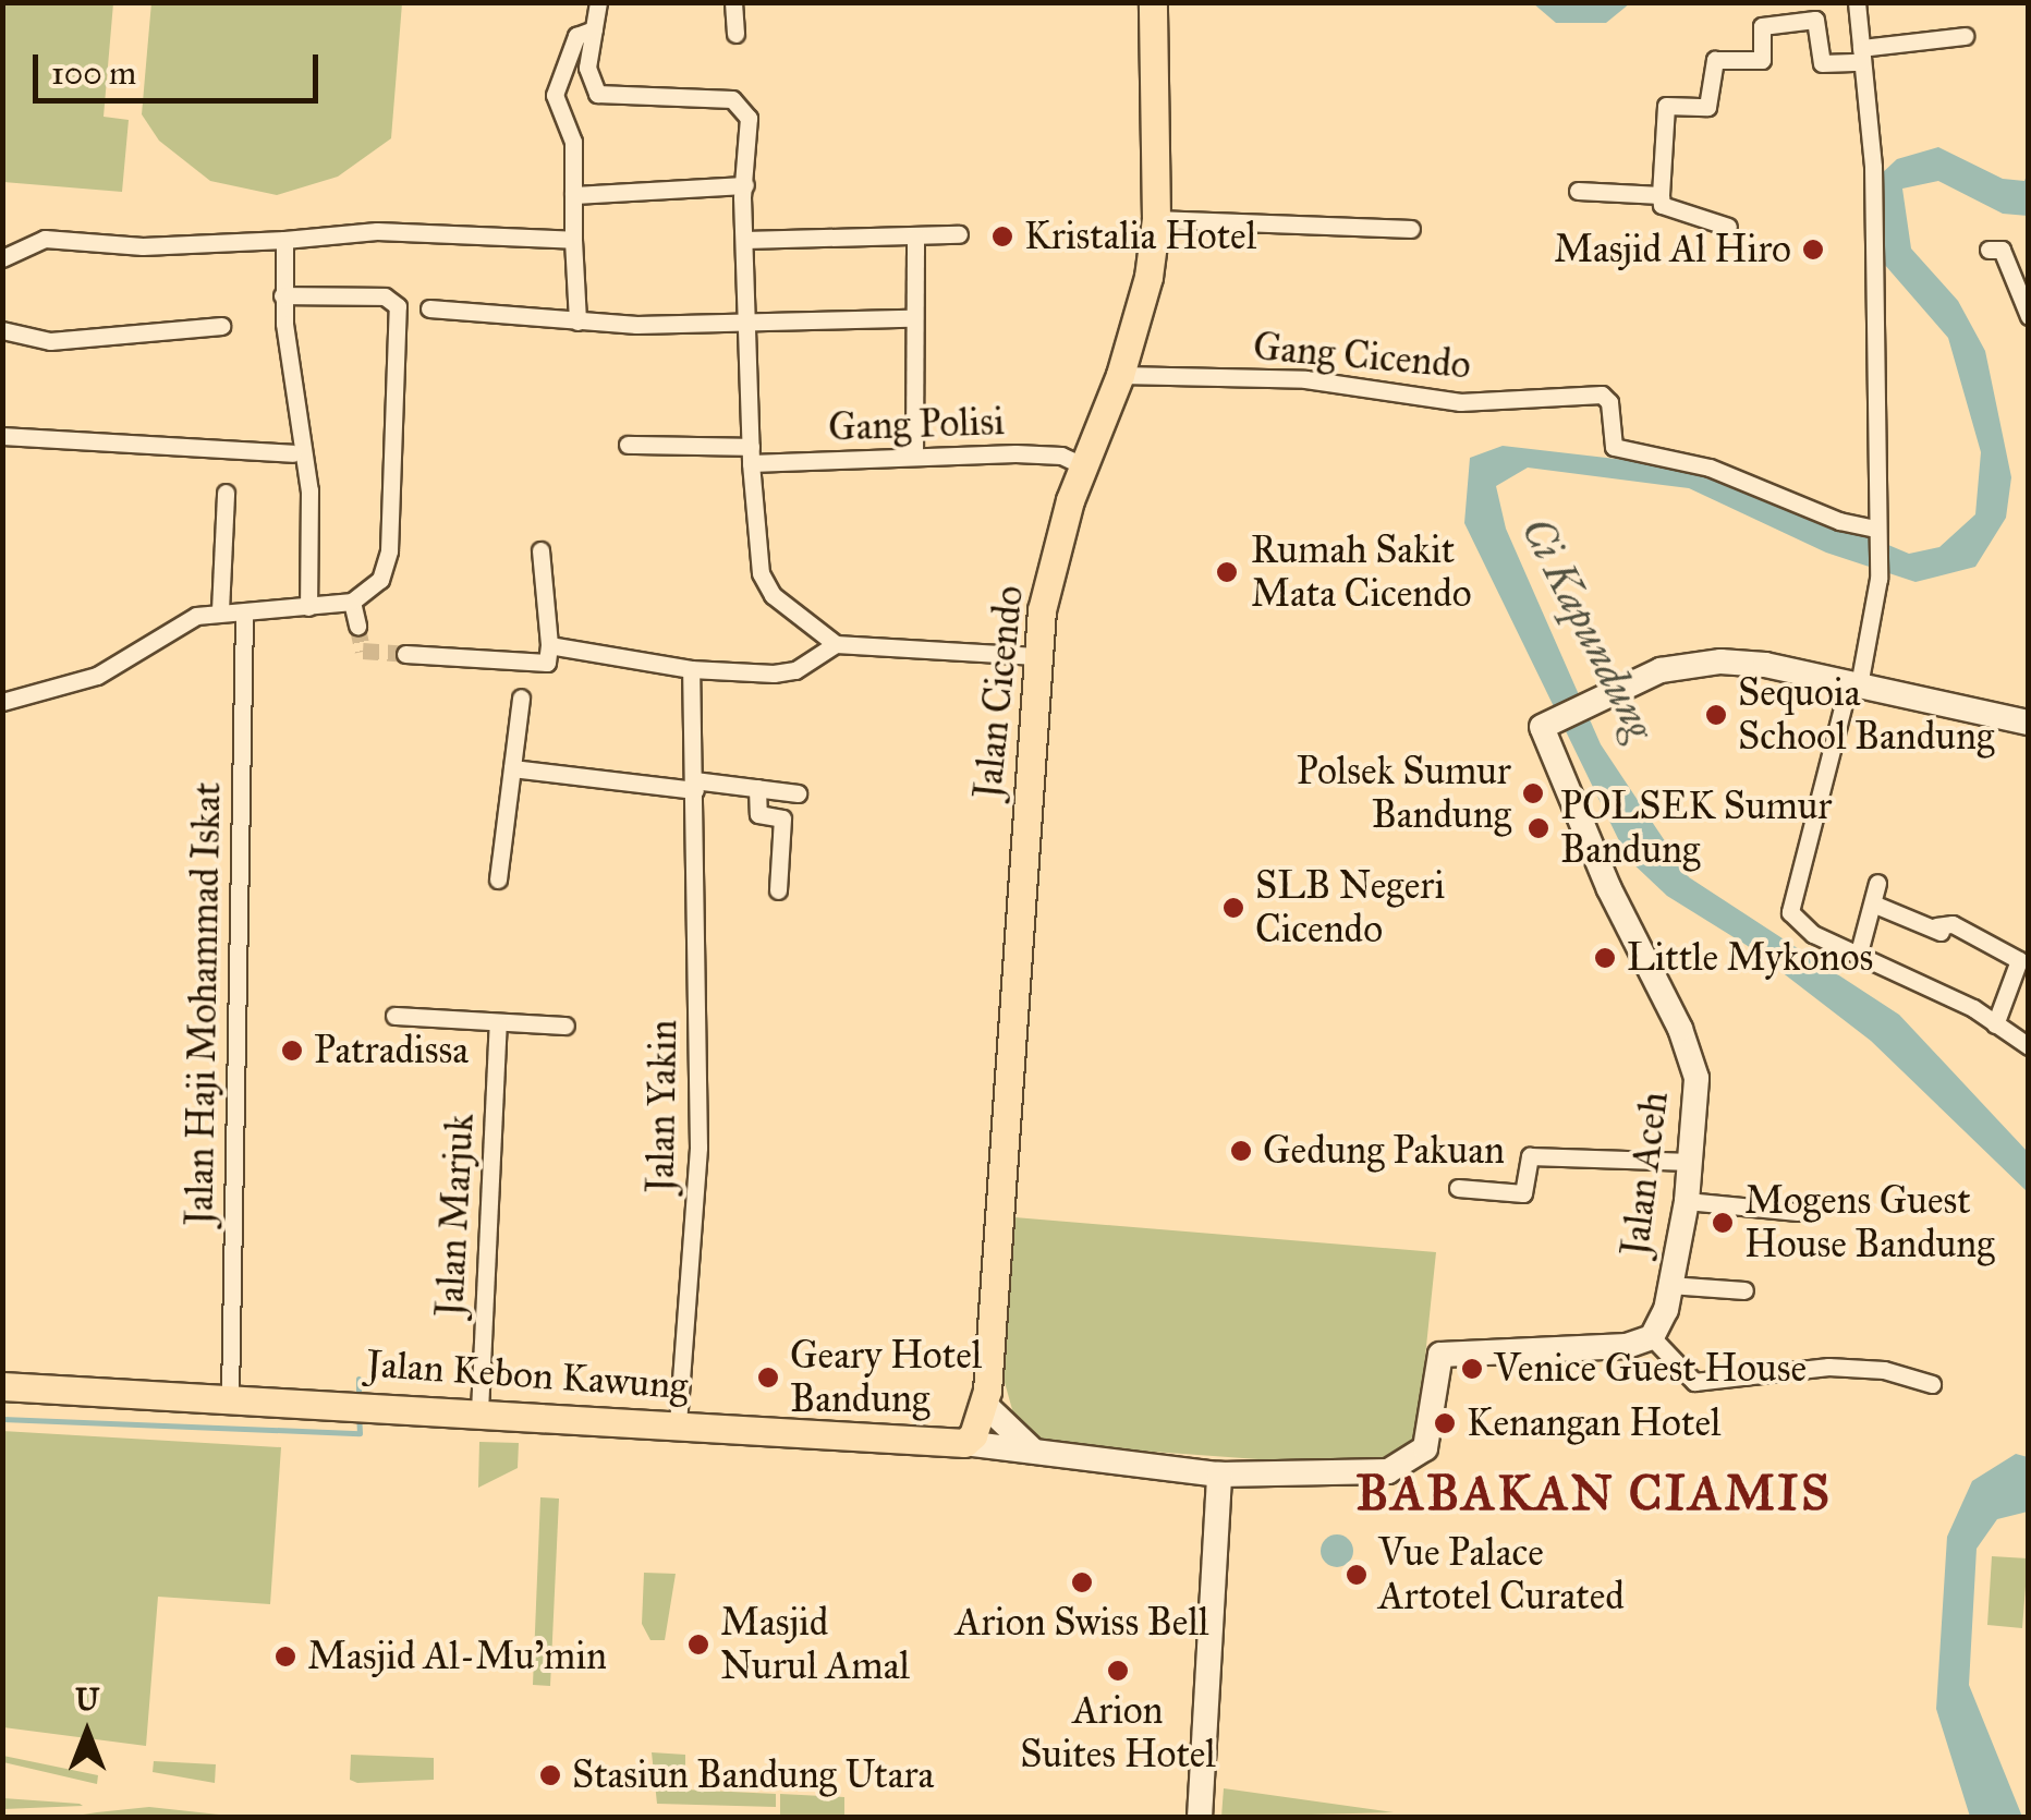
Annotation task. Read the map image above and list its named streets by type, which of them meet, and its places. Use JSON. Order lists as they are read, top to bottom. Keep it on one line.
{"streets":{"main road":["Jalan Cicendo","Jalan Kebon Kawung"],"street":["Gang Cicendo","Gang Polisi","Jalan Haji Mohammad Iskat","Jalan Yakin","Jalan Aceh","Jalan Marjuk"]},"crossings":[["Gang Cicendo","Jalan Cicendo"],["Gang Polisi","Jalan Cicendo"],["Jalan Cicendo","Jalan Kebon Kawung"],["Jalan Haji Mohammad Iskat","Jalan Kebon Kawung"],["Jalan Yakin","Jalan Kebon Kawung"],["Jalan Marjuk","Jalan Kebon Kawung"]],"districts":["BABAKAN CIAMIS"],"water":["Ci Kapundung"],"places":["Kristalia Hotel","Masjid Al Hiro","Rumah Sakit Mata Cicendo","Sequoia School Bandung","Polsek Sumur Bandung","POLSEK Sumur Bandung","SLB Negeri Cicendo","Little Mykonos","Patradissa","Gedung Pakuan","Mogens Guest House Bandung","Venice Guest House","Geary Hotel Bandung","Kenangan Hotel","Vue Palace Artotel Curated","Arion Swiss Bell","Masjid Nurul Amal","Masjid Al-Mu'min","Arion Suites Hotel","Stasiun Bandung Utara"],"scale_bar":"100 m","north":"top"}
